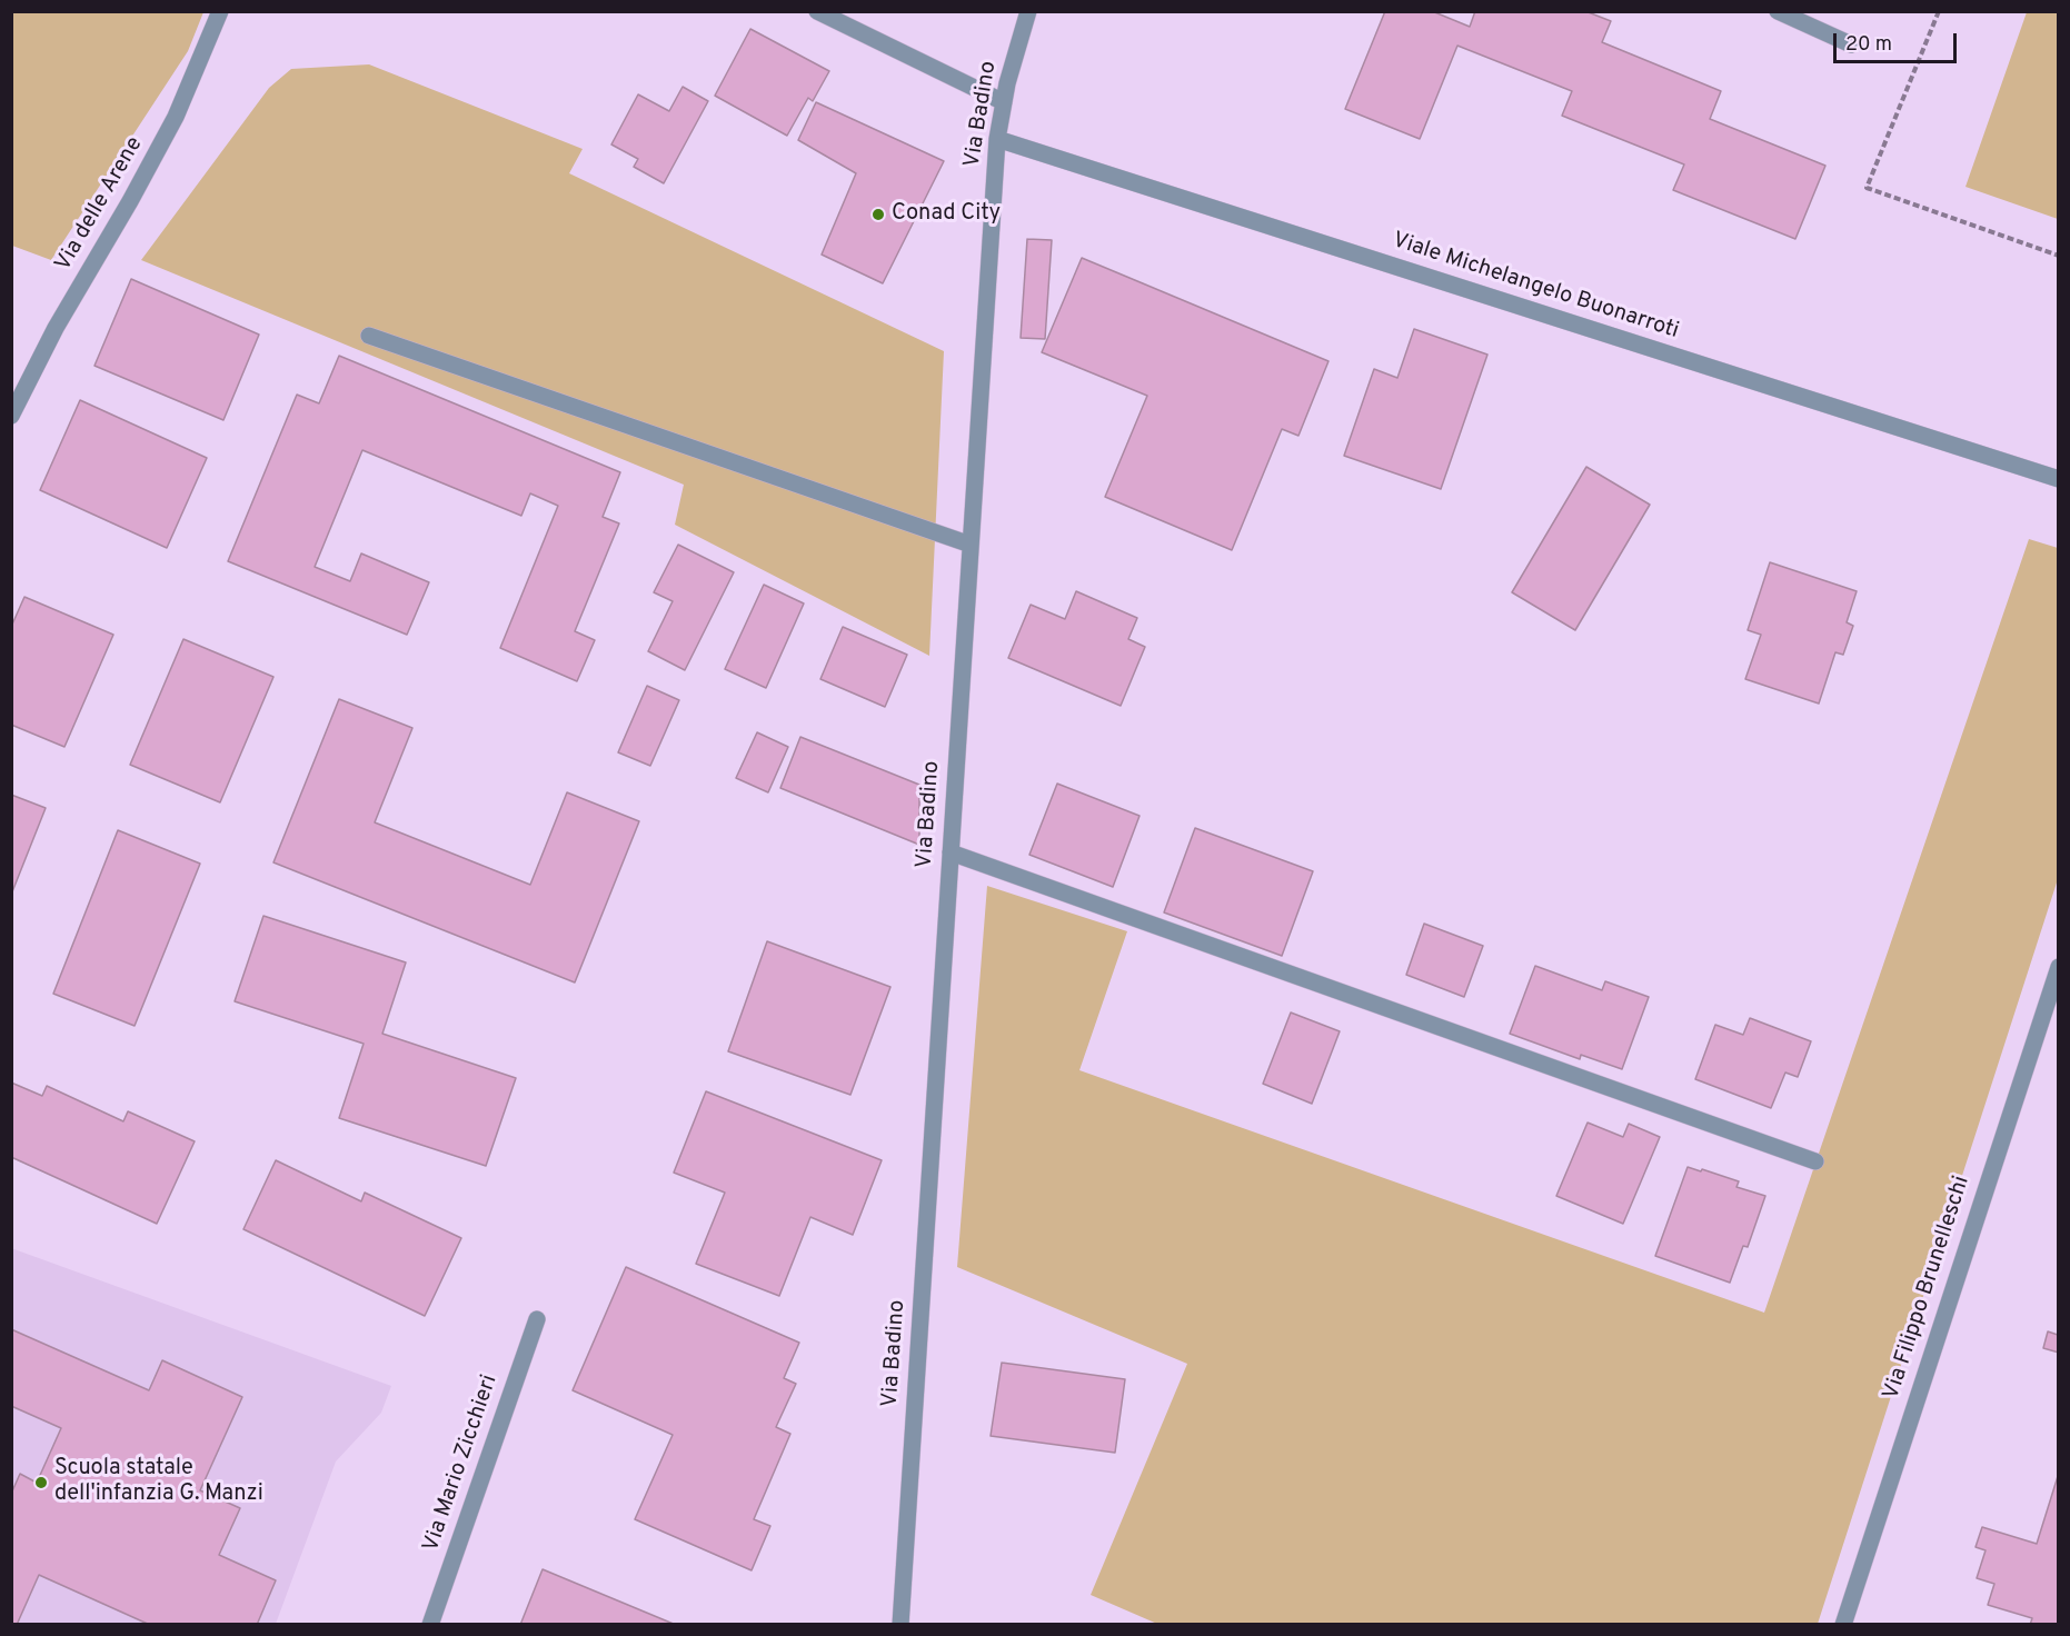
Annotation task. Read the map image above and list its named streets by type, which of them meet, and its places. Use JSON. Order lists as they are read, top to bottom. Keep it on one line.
{"streets":{"street":["Via Badino","Via delle Arene","Viale Michelangelo Buonarroti","Via Filippo Brunelleschi","Via Mario Zicchieri"]},"crossings":[["Via Badino","Viale Michelangelo Buonarroti"]],"places":["Conad City","Scuola statale dell'infanzia G. Manzi"],"scale_bar":"20 m"}
